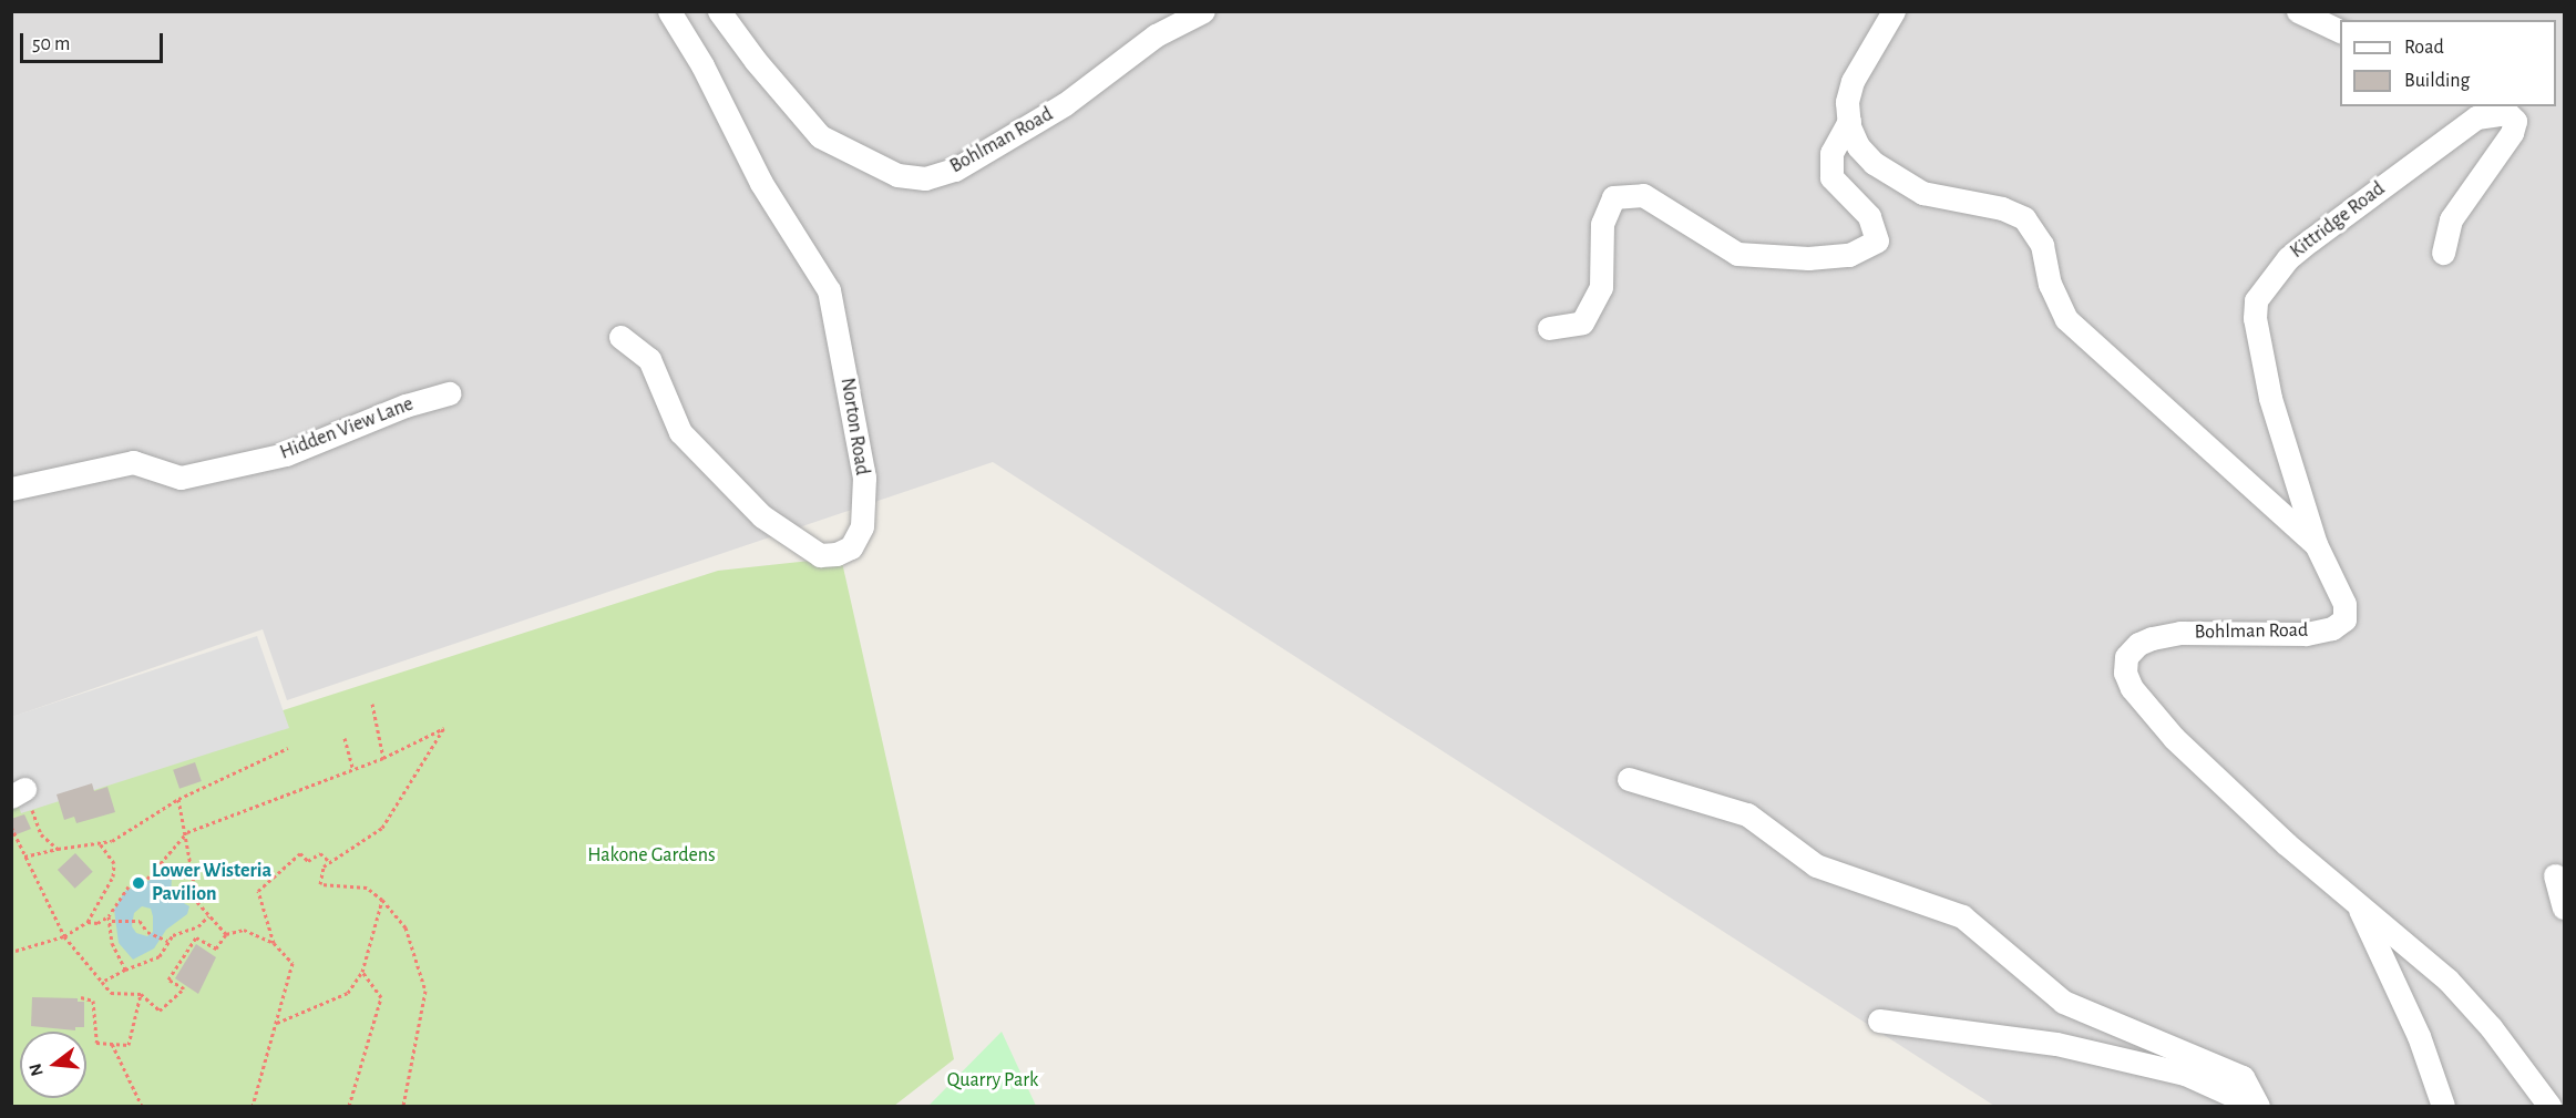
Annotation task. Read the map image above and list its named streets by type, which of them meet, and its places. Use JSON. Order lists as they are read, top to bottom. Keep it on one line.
{"streets":{"street":["Bohlman Road","Kittridge Road","Norton Road","Hidden View Lane"]},"crossings":[["Bohlman Road","Kittridge Road"]],"parks":["Hakone Gardens","Quarry Park"],"places":["Lower Wisteria Pavilion"],"legend":["Road","Building"],"scale_bar":"50 m","north":"left"}
